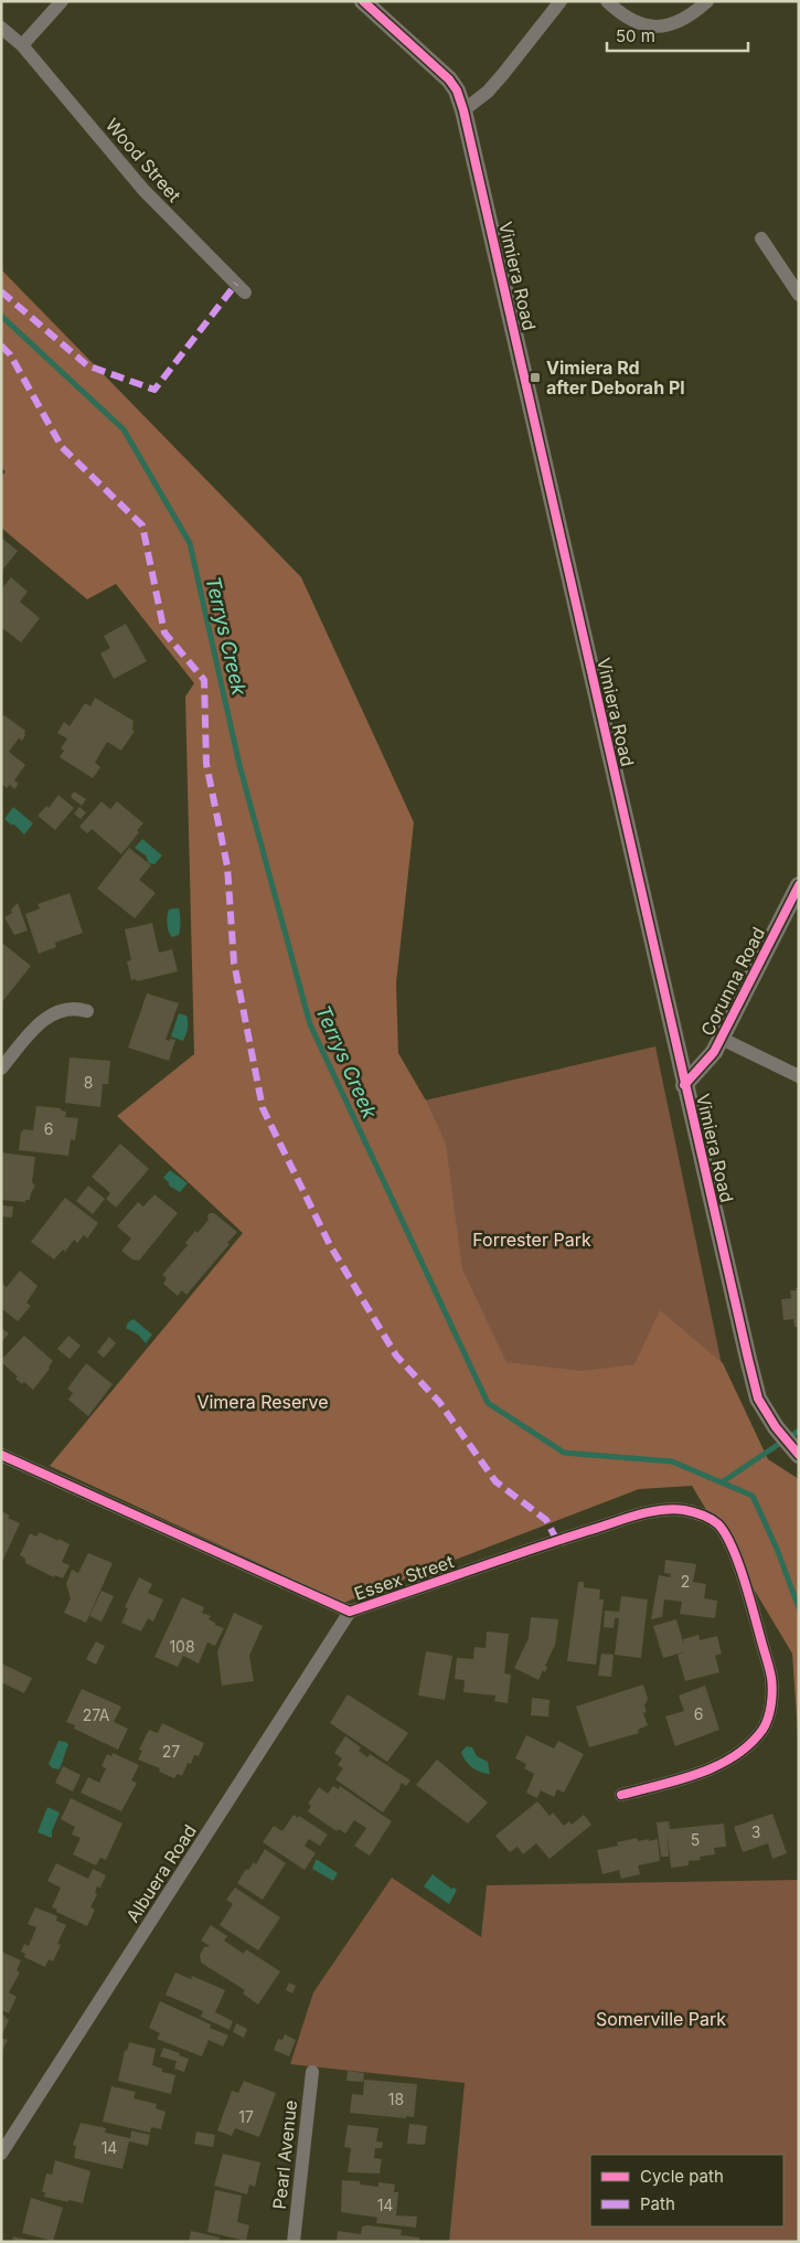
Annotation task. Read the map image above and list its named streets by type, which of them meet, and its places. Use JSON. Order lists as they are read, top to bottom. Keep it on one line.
{"streets":{"street":["Wood Street","Vimiera Road","Corunna Road","Essex Street","Albuera Road","Pearl Avenue"]},"crossings":[["Vimiera Road","Corunna Road"],["Essex Street","Albuera Road"]],"water":["Terrys Creek"],"parks":["Forrester Park","Vimera Reserve","Somerville Park"],"places":{"transit":["Vimiera Rd after Deborah Pl"]},"house_numbers":["8","6","2","108","6","27A","27","3","5","18","17","14","14"],"legend":["Cycle path","Path"],"scale_bar":"50 m"}
